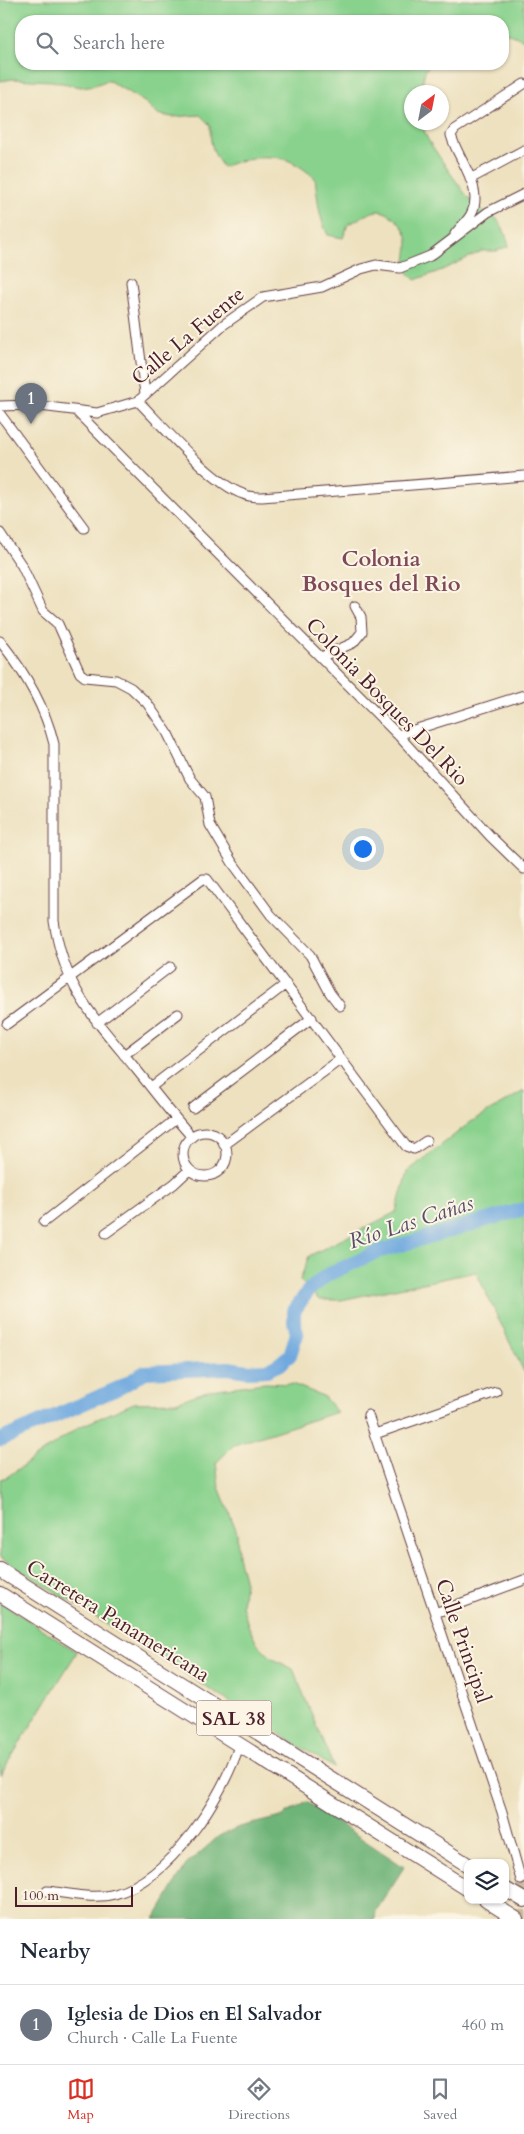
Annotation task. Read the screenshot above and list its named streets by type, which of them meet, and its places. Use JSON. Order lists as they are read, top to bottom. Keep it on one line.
{"streets":{"highway":["Carretera Panamericana","SAL 38"],"street":["Calle La Fuente","Colonia Bosques Del Rio","Calle Principal"]},"crossings":[["Calle La Fuente","Colonia Bosques Del Rio"]],"districts":["Colonia Bosques del Rio"],"water":["Río Las Cañas"],"scale_bar":"100 m","north":"top right","page":{"search":"Search here","pins":"1","scale":"100 m","heading":"Nearby","list":[{"mark":"1","name":"Iglesia de Dios en El Salvador","note":"Church · Calle La Fuente","value":"460 m"}],"nav":["Map","Directions","Saved"]}}
